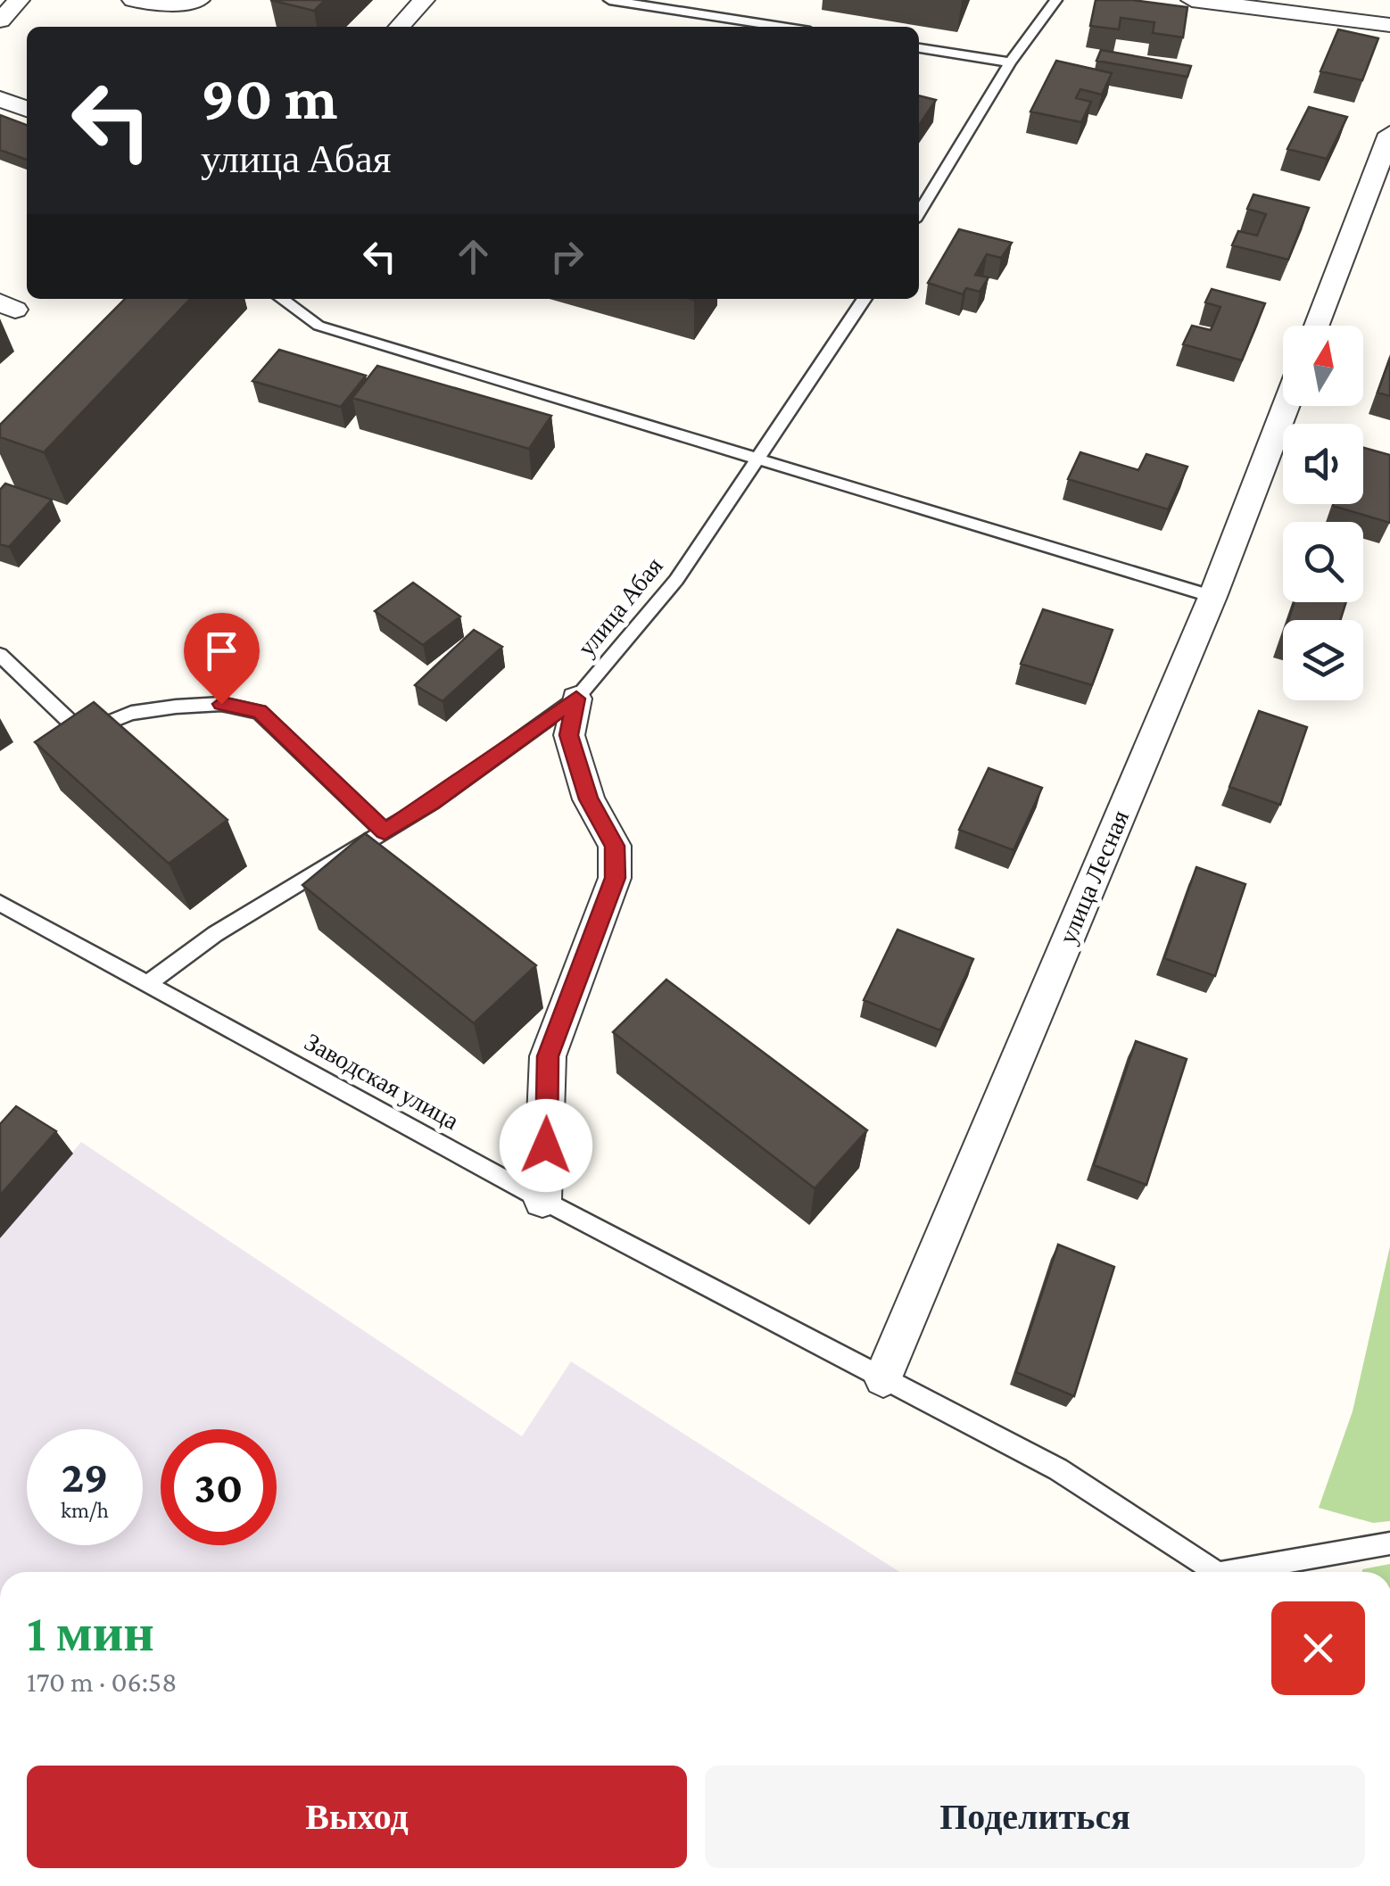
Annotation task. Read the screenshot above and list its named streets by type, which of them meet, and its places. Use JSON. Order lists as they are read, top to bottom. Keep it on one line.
{"streets":{"street":["улица Лесная"],"lane":["улица Абая","Заводская улица"]},"crossings":[["улица Абая","Заводская улица"],["улица Лесная","Заводская улица"]],"north":"top","page":{"turn":["90 m","улица Абая"],"speed":"29 km/h","limit":"30","heading":["1 мин","170 m · 06:58"],"buttons":["Выход","Поделиться"]}}
